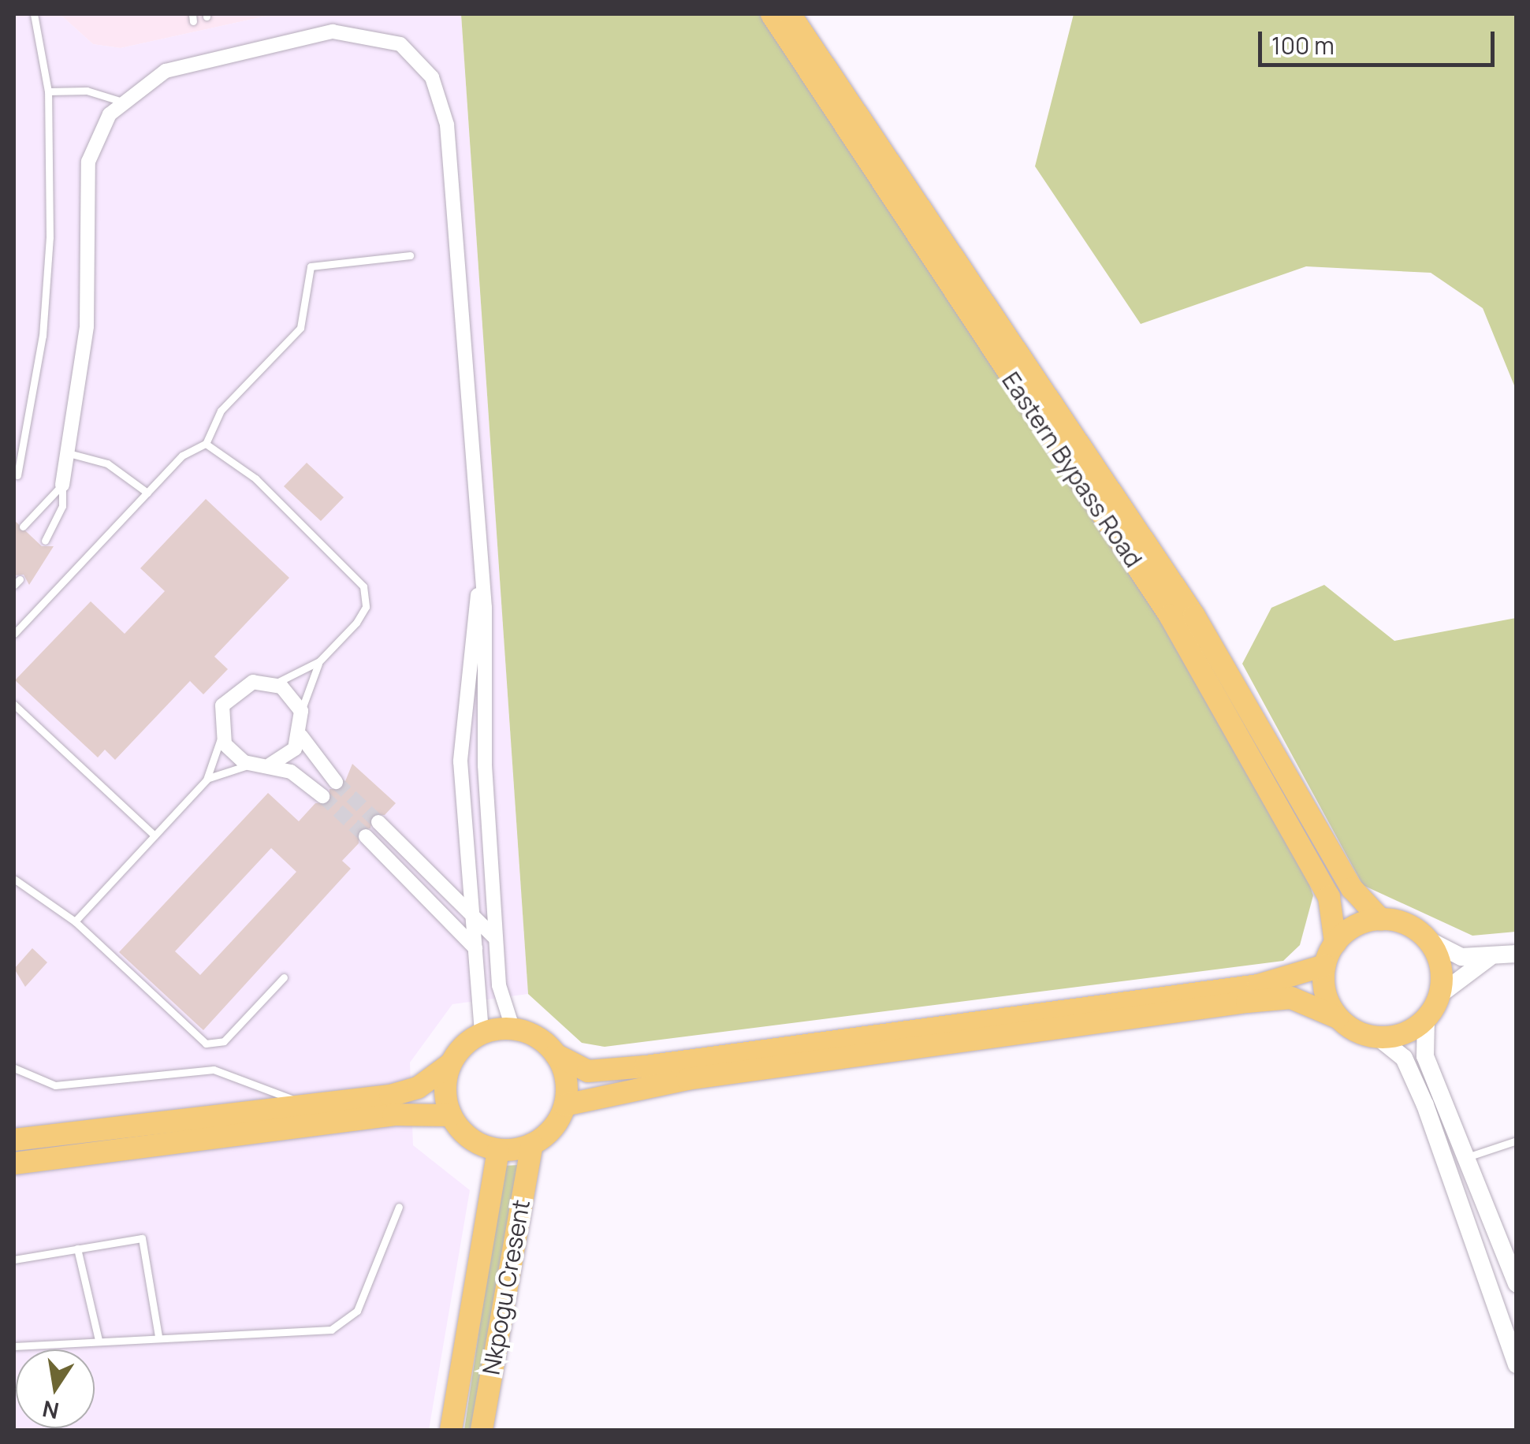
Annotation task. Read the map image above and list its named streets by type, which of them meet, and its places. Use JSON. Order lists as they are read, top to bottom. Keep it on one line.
{"streets":{"main road":["Eastern Bypass Road","Nkpogu Cresent"]},"scale_bar":"100 m","north":"bottom"}
